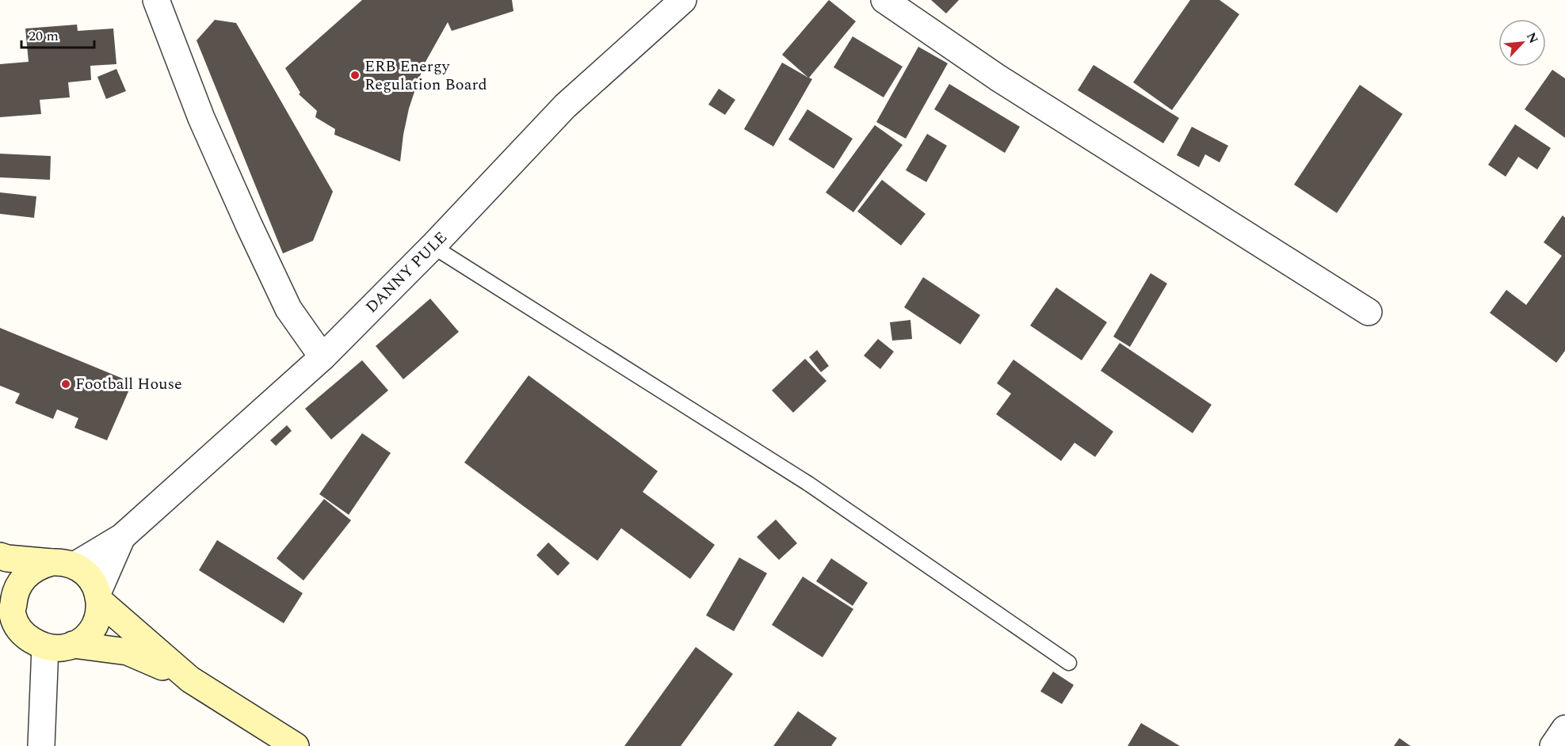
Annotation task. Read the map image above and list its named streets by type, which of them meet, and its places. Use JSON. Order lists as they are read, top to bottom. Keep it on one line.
{"streets":{"street":["DANNY PULE"]},"places":["ERB Energy Regulation Board","Football House"],"scale_bar":"20 m","north":"top right"}
